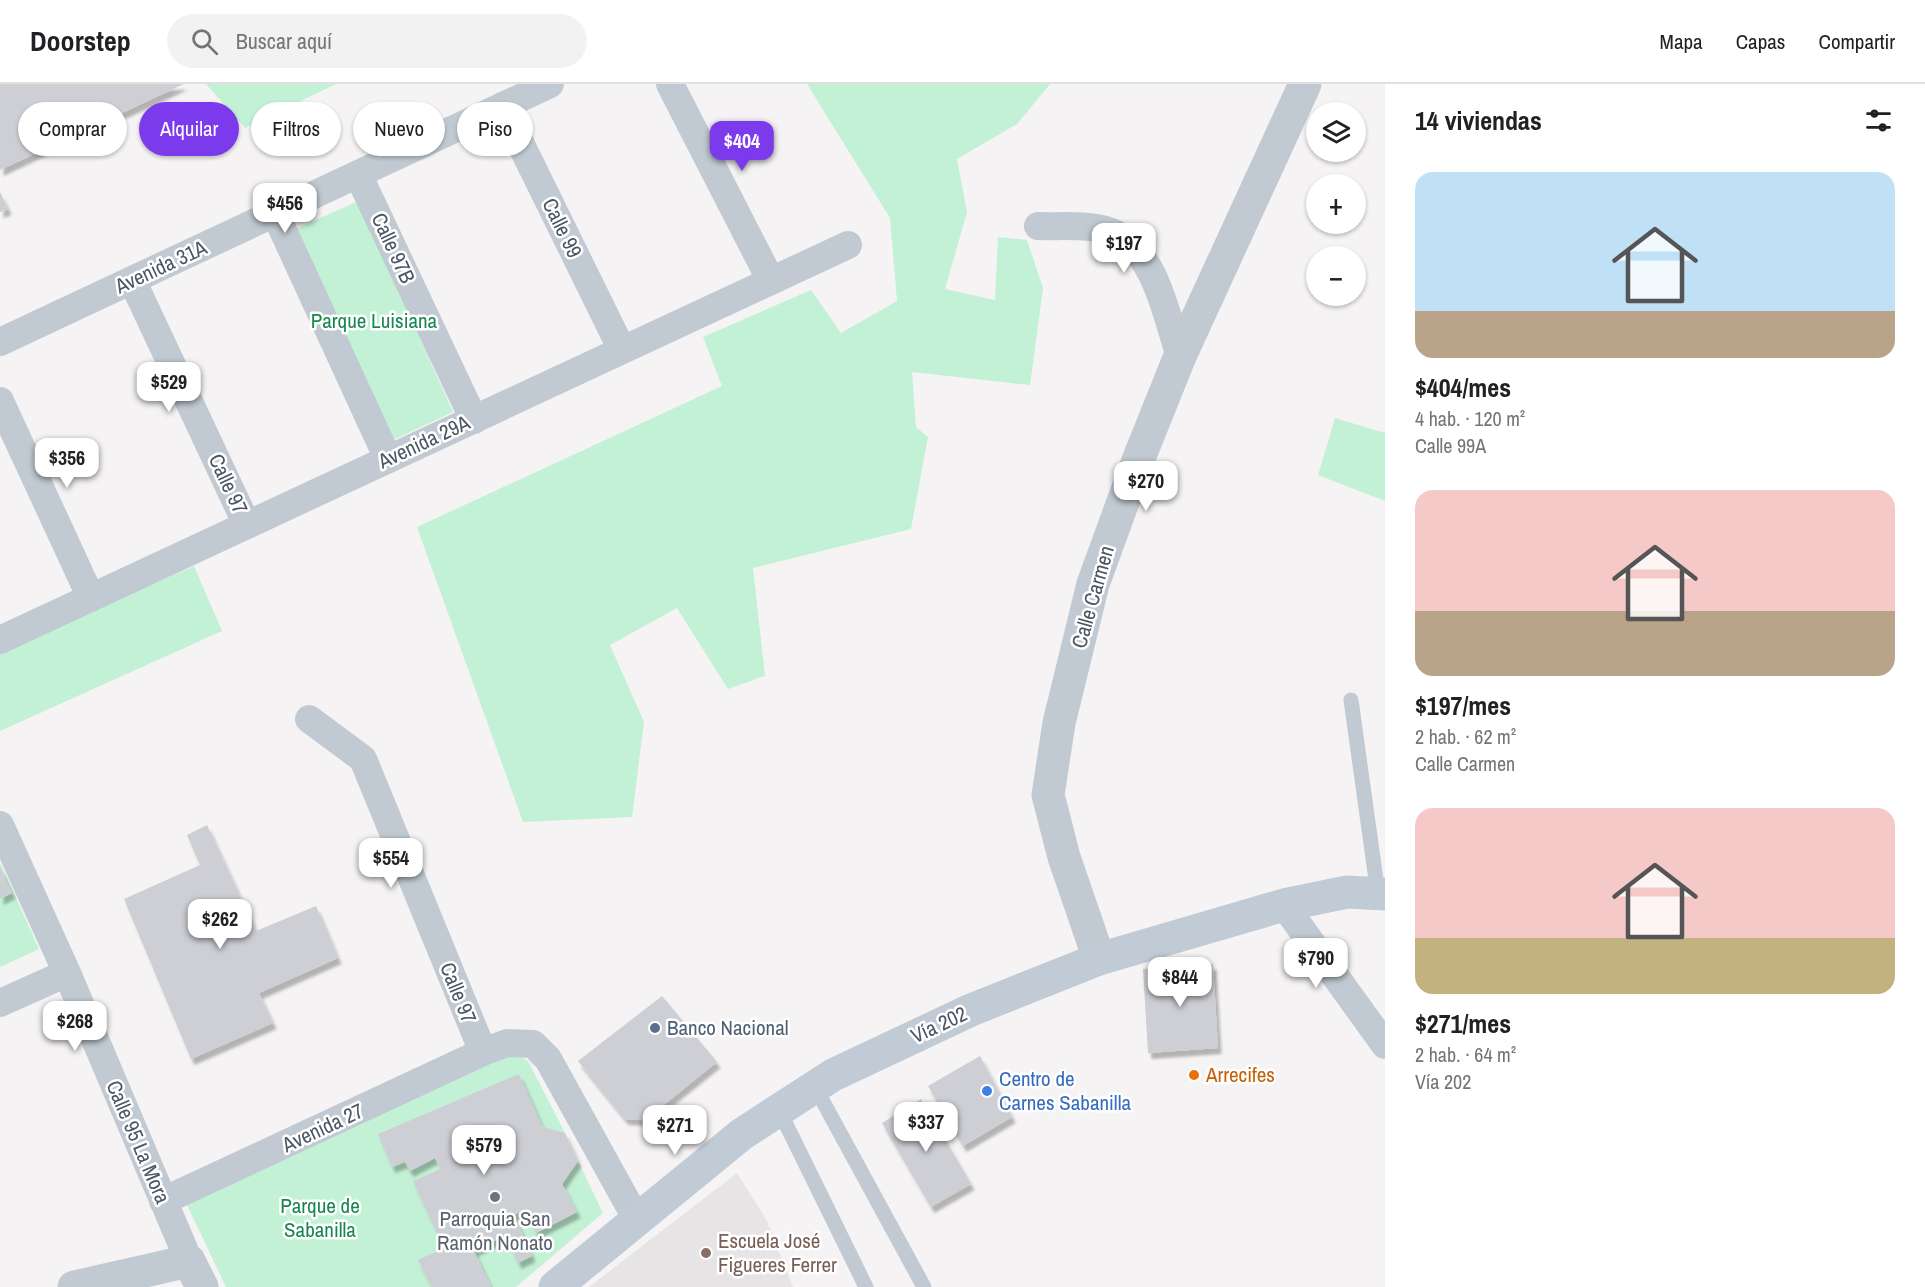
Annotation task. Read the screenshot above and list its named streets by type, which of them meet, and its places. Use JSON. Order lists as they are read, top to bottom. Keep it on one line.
{"streets":{"main road":["Vía 202"],"street":["Calle 99","Calle 97B","Avenida 31A","Avenida 29A","Calle 97","Calle Carmen","Avenida 27","Calle 95 La Mora"]},"crossings":[["Calle 99","Avenida 29A"],["Calle 97B","Avenida 31A"],["Calle 97B","Avenida 29A"],["Avenida 31A","Calle 97"],["Avenida 29A","Calle 97"],["Calle 97","Avenida 27"],["Calle Carmen","Vía 202"],["Avenida 27","Calle 95 La Mora"]],"parks":["Parque Luisiana","Parque de Sabanilla"],"places":["Banco Nacional","Arrecifes","Centro de Carnes Sabanilla","Parroquia San Ramón Nonato","Escuela José Figueres Ferrer"],"page":{"header":"Doorstep","search":"Buscar aquí","nav":["Mapa","Capas","Compartir"],"heading":"14 viviendas","map_buttons":["+","−"],"chip":["Comprar","Alquilar","Filtros","Nuevo","Piso"],"price":["$404","$456","$197","$529","$356","$270","$554","$262","$790","$844","$268","$337","$271","$579"],"list":[{"name":"$404/mes","note":"4 hab. · 120 m² · Calle 99A"},{"name":"$197/mes","note":"2 hab. · 62 m² · Calle Carmen"},{"name":"$271/mes","note":"2 hab. · 64 m² · Vía 202"}]}}
